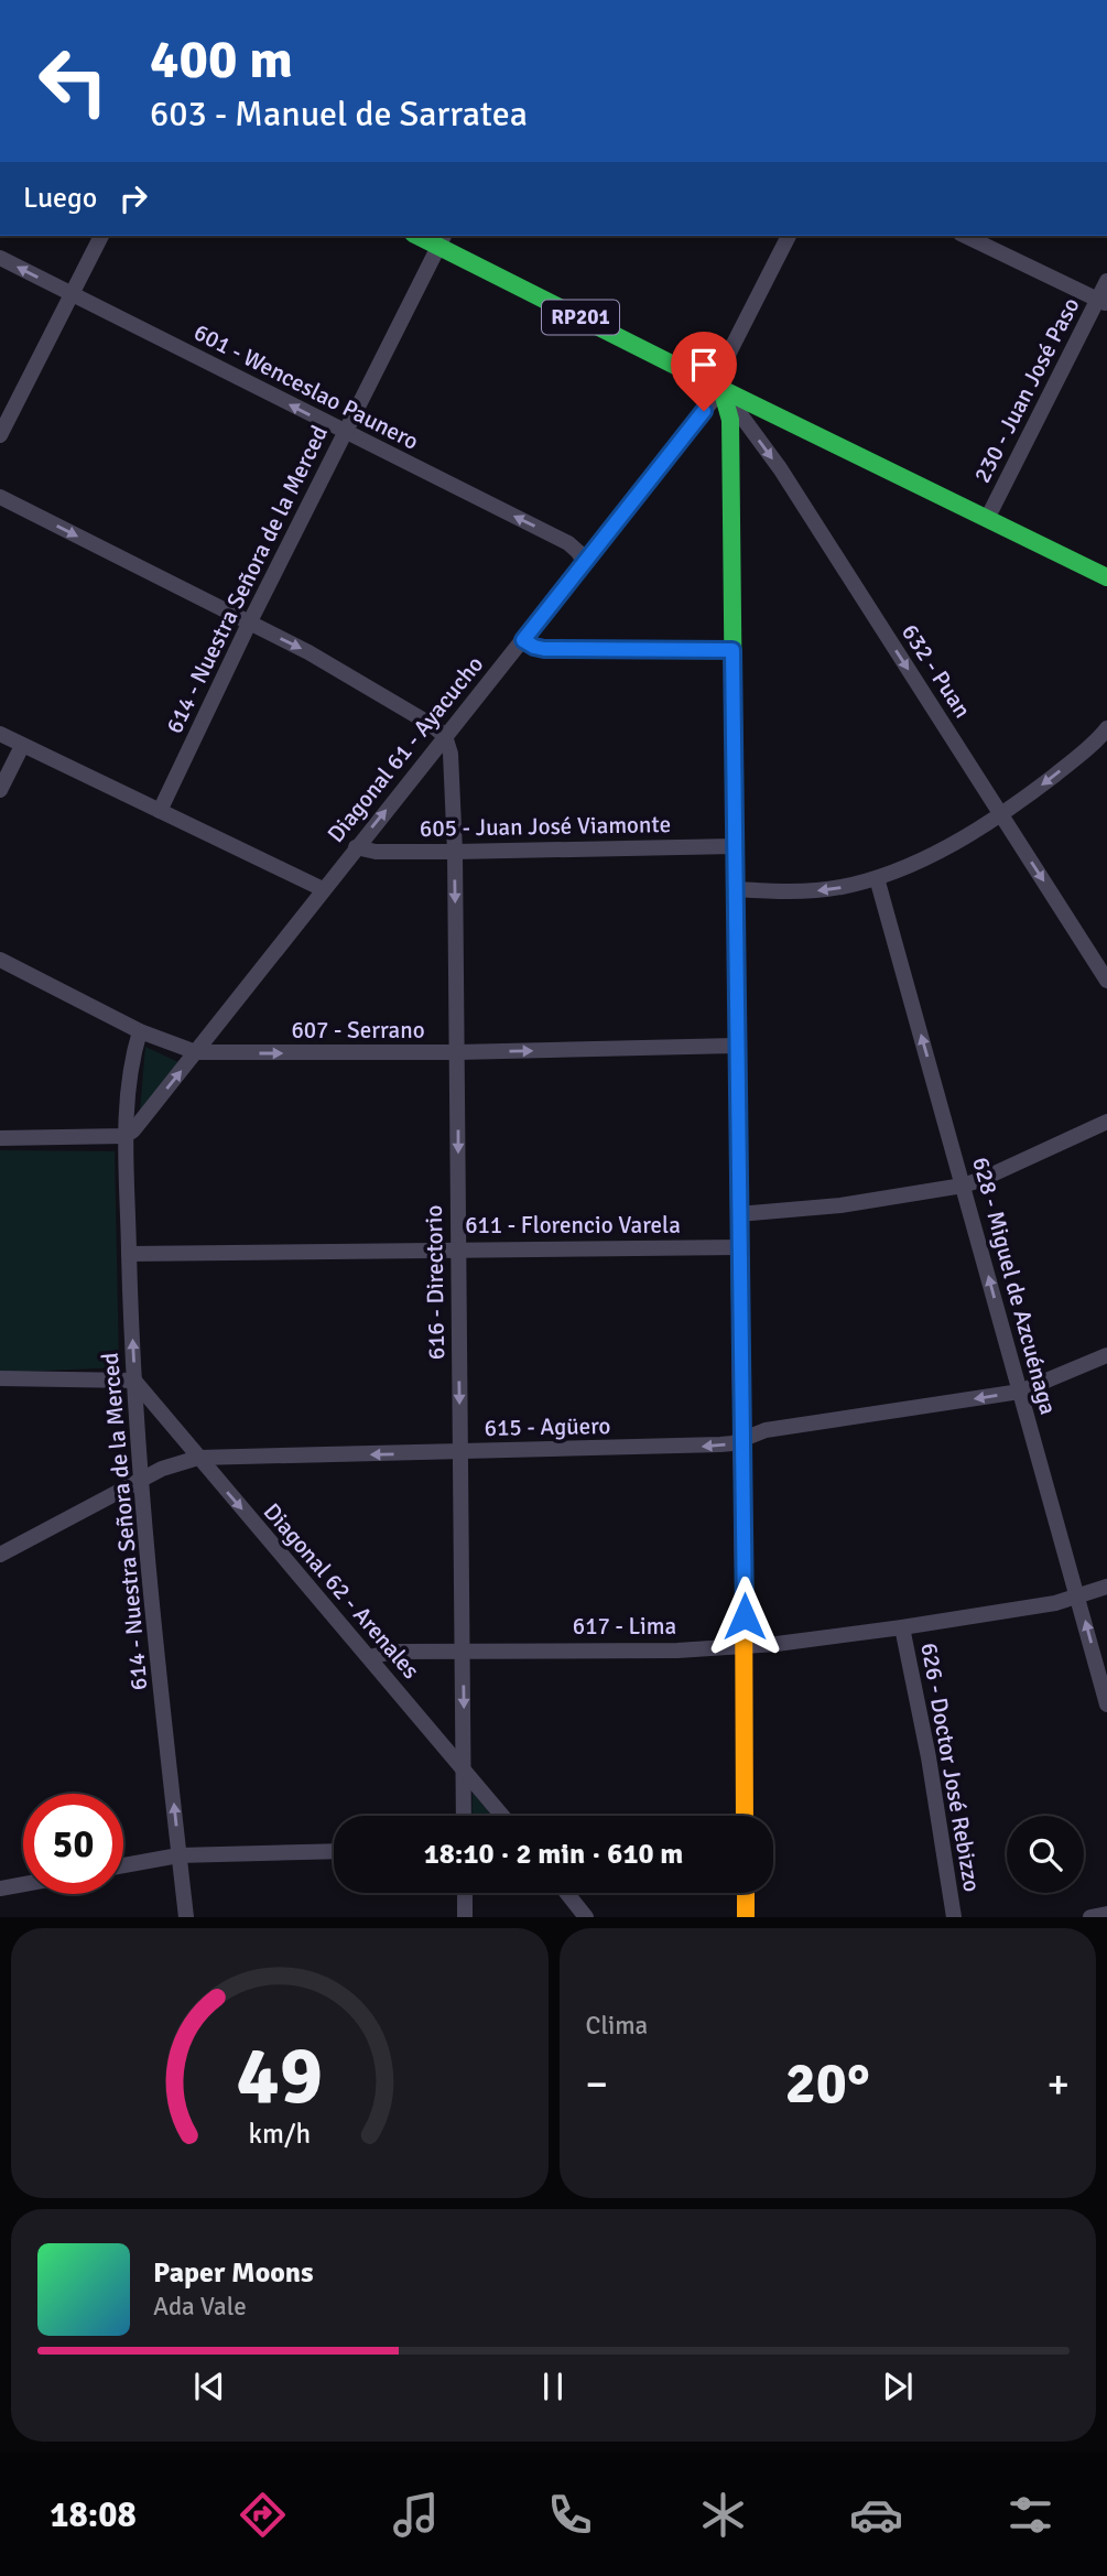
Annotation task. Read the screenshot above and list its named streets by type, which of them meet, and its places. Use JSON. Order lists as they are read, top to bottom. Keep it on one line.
{"streets":{"main road":["RP201"],"street":["601 - Wenceslao Paunero","230 - Juan José Paso","614 - Nuestra Señora de la Merced","632 - Puan","Diagonal 61 - Ayacucho","605 - Juan José Viamonte","607 - Serrano","611 - Florencio Varela","616 - Directorio","628 - Miguel de Azcuénaga","615 - Agüero","Diagonal 62 - Arenales","617 - Lima","626 - Doctor José Rebizzo"]},"crossings":[["RP201","614 - Nuestra Señora de la Merced"],["RP201","632 - Puan"],["RP201","Diagonal 61 - Ayacucho"],["601 - Wenceslao Paunero","614 - Nuestra Señora de la Merced"],["601 - Wenceslao Paunero","Diagonal 61 - Ayacucho"],["614 - Nuestra Señora de la Merced","Diagonal 61 - Ayacucho"],["614 - Nuestra Señora de la Merced","607 - Serrano"],["614 - Nuestra Señora de la Merced","611 - Florencio Varela"],["614 - Nuestra Señora de la Merced","615 - Agüero"],["614 - Nuestra Señora de la Merced","Diagonal 62 - Arenales"],["632 - Puan","Diagonal 61 - Ayacucho"],["Diagonal 61 - Ayacucho","605 - Juan José Viamonte"],["Diagonal 61 - Ayacucho","607 - Serrano"],["Diagonal 61 - Ayacucho","616 - Directorio"],["605 - Juan José Viamonte","616 - Directorio"],["607 - Serrano","616 - Directorio"],["611 - Florencio Varela","616 - Directorio"],["616 - Directorio","615 - Agüero"],["616 - Directorio","Diagonal 62 - Arenales"],["616 - Directorio","617 - Lima"],["628 - Miguel de Azcuénaga","615 - Agüero"],["628 - Miguel de Azcuénaga","617 - Lima"],["615 - Agüero","Diagonal 62 - Arenales"],["Diagonal 62 - Arenales","617 - Lima"],["617 - Lima","626 - Doctor José Rebizzo"]],"one_way":["601 - Wenceslao Paunero","632 - Puan","607 - Serrano","616 - Directorio","628 - Miguel de Azcuénaga","615 - Agüero","Diagonal 62 - Arenales"],"page":{"turn":["400 m","603 - Manuel de Sarratea"],"then":"Luego","limit":"50","trip":"18:10 · 2 min · 610 m","tile":"Clima","heat":["−","20°","+"],"song":["Paper Moons","Ada Vale"],"tabs":"18:08","gauge":["49","km/h"]}}
